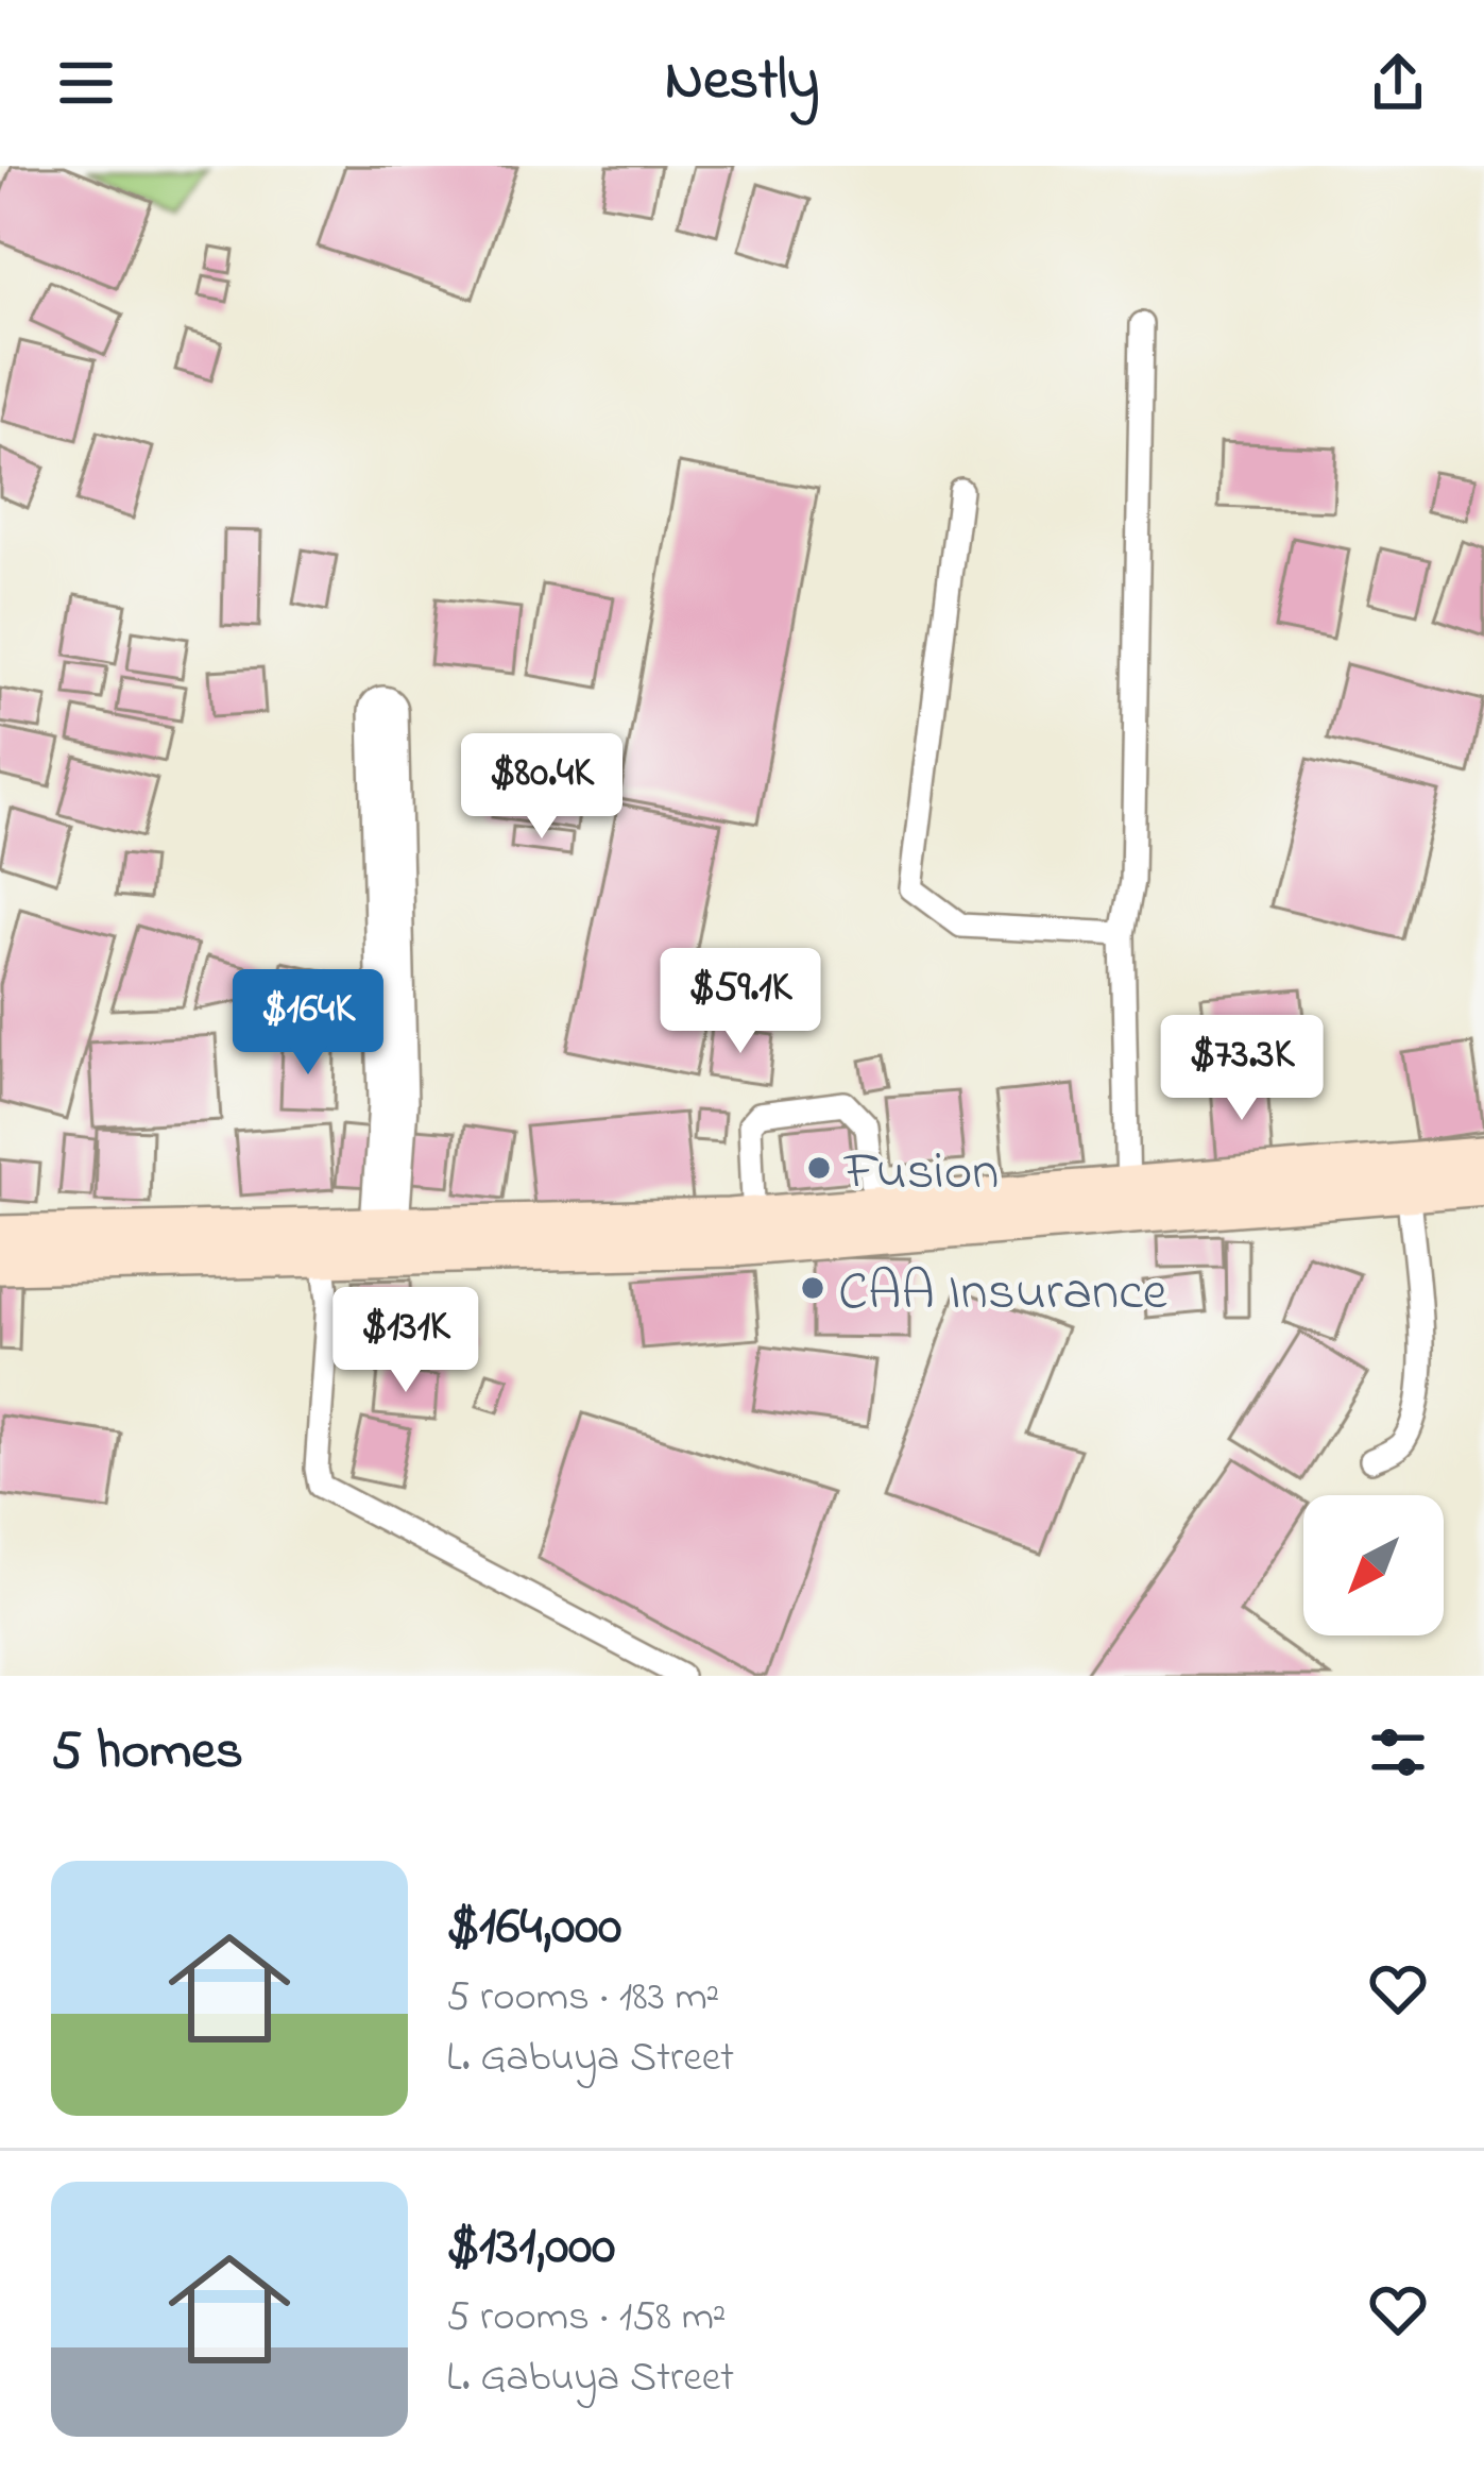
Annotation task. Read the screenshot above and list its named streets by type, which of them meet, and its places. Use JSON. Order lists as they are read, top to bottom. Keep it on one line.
{"places":["Fusion","CAA Insurance"],"north":"bottom left","page":{"header":"Nestly","price":["$80.4K","$59.1K","$164K","$73.3K","$131K"],"heading":"5 homes","list":[{"name":"$164,000","note":"5 rooms · 183 m² · L. Gabuya Street"},{"name":"$131,000","note":"5 rooms · 158 m² · L. Gabuya Street"}]}}
